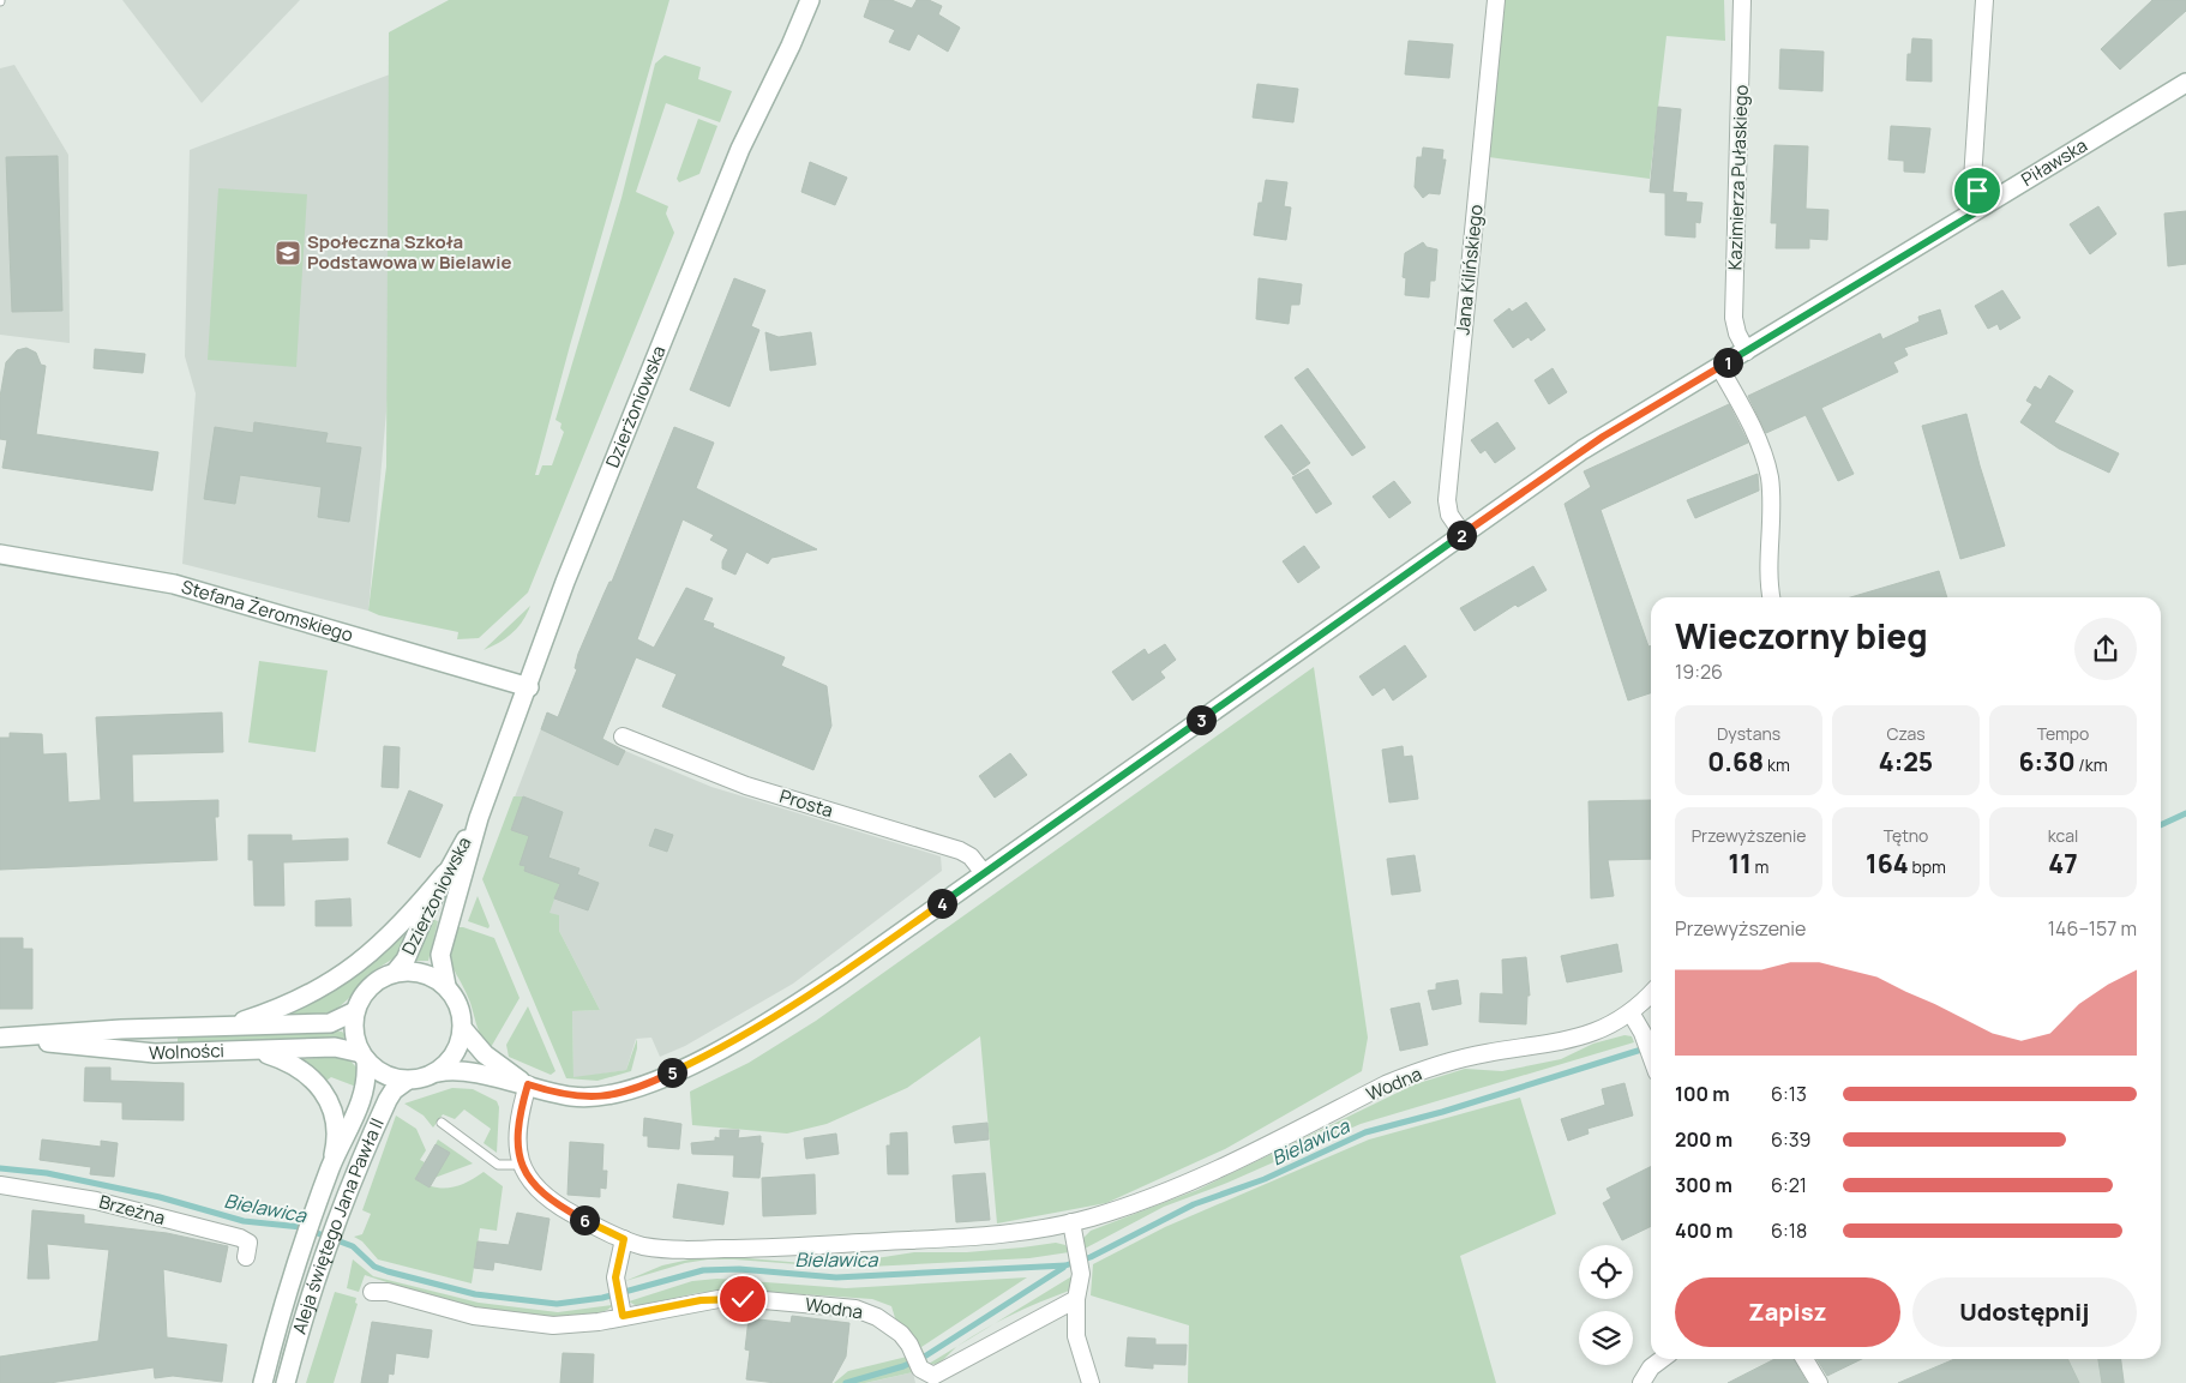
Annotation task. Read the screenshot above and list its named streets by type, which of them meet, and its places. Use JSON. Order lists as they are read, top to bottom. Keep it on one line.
{"streets":{"street":["Piławska","Kazimierza Pułaskiego","Jana Kilińskiego","Dzierżoniowska","Stefana Żeromskiego","Prosta","Wolności","Wodna","Brzeżna","Aleja świętego Jana Pawła II"]},"crossings":[["Piławska","Kazimierza Pułaskiego"],["Piławska","Jana Kilińskiego"],["Piławska","Dzierżoniowska"],["Piławska","Prosta"],["Piławska","Wolności"],["Piławska","Wodna"],["Piławska","Aleja świętego Jana Pawła II"],["Dzierżoniowska","Stefana Żeromskiego"],["Dzierżoniowska","Wolności"],["Dzierżoniowska","Aleja świętego Jana Pawła II"],["Wolności","Aleja świętego Jana Pawła II"]],"water":["Bielawica"],"places":{"school or university":["Społeczna Szkoła Podstawowa w Bielawie"]},"page":{"pins":["1","2","3","4","5","6"],"heading":["Wieczorny bieg","19:26"],"stats":[["Dystans","0.68 km"],["Czas","4:25"],["Tempo","6:30 /km"],["Przewyższenie","11 m"],["Tętno","164 bpm"],["kcal","47"]],"chart":["Przewyższenie","146–157 m"],"list":[{"name":"100 m","note":"6:13"},{"name":"200 m","note":"6:39"},{"name":"300 m","note":"6:21"},{"name":"400 m","note":"6:18"}],"buttons":["Zapisz","Udostępnij"]}}
